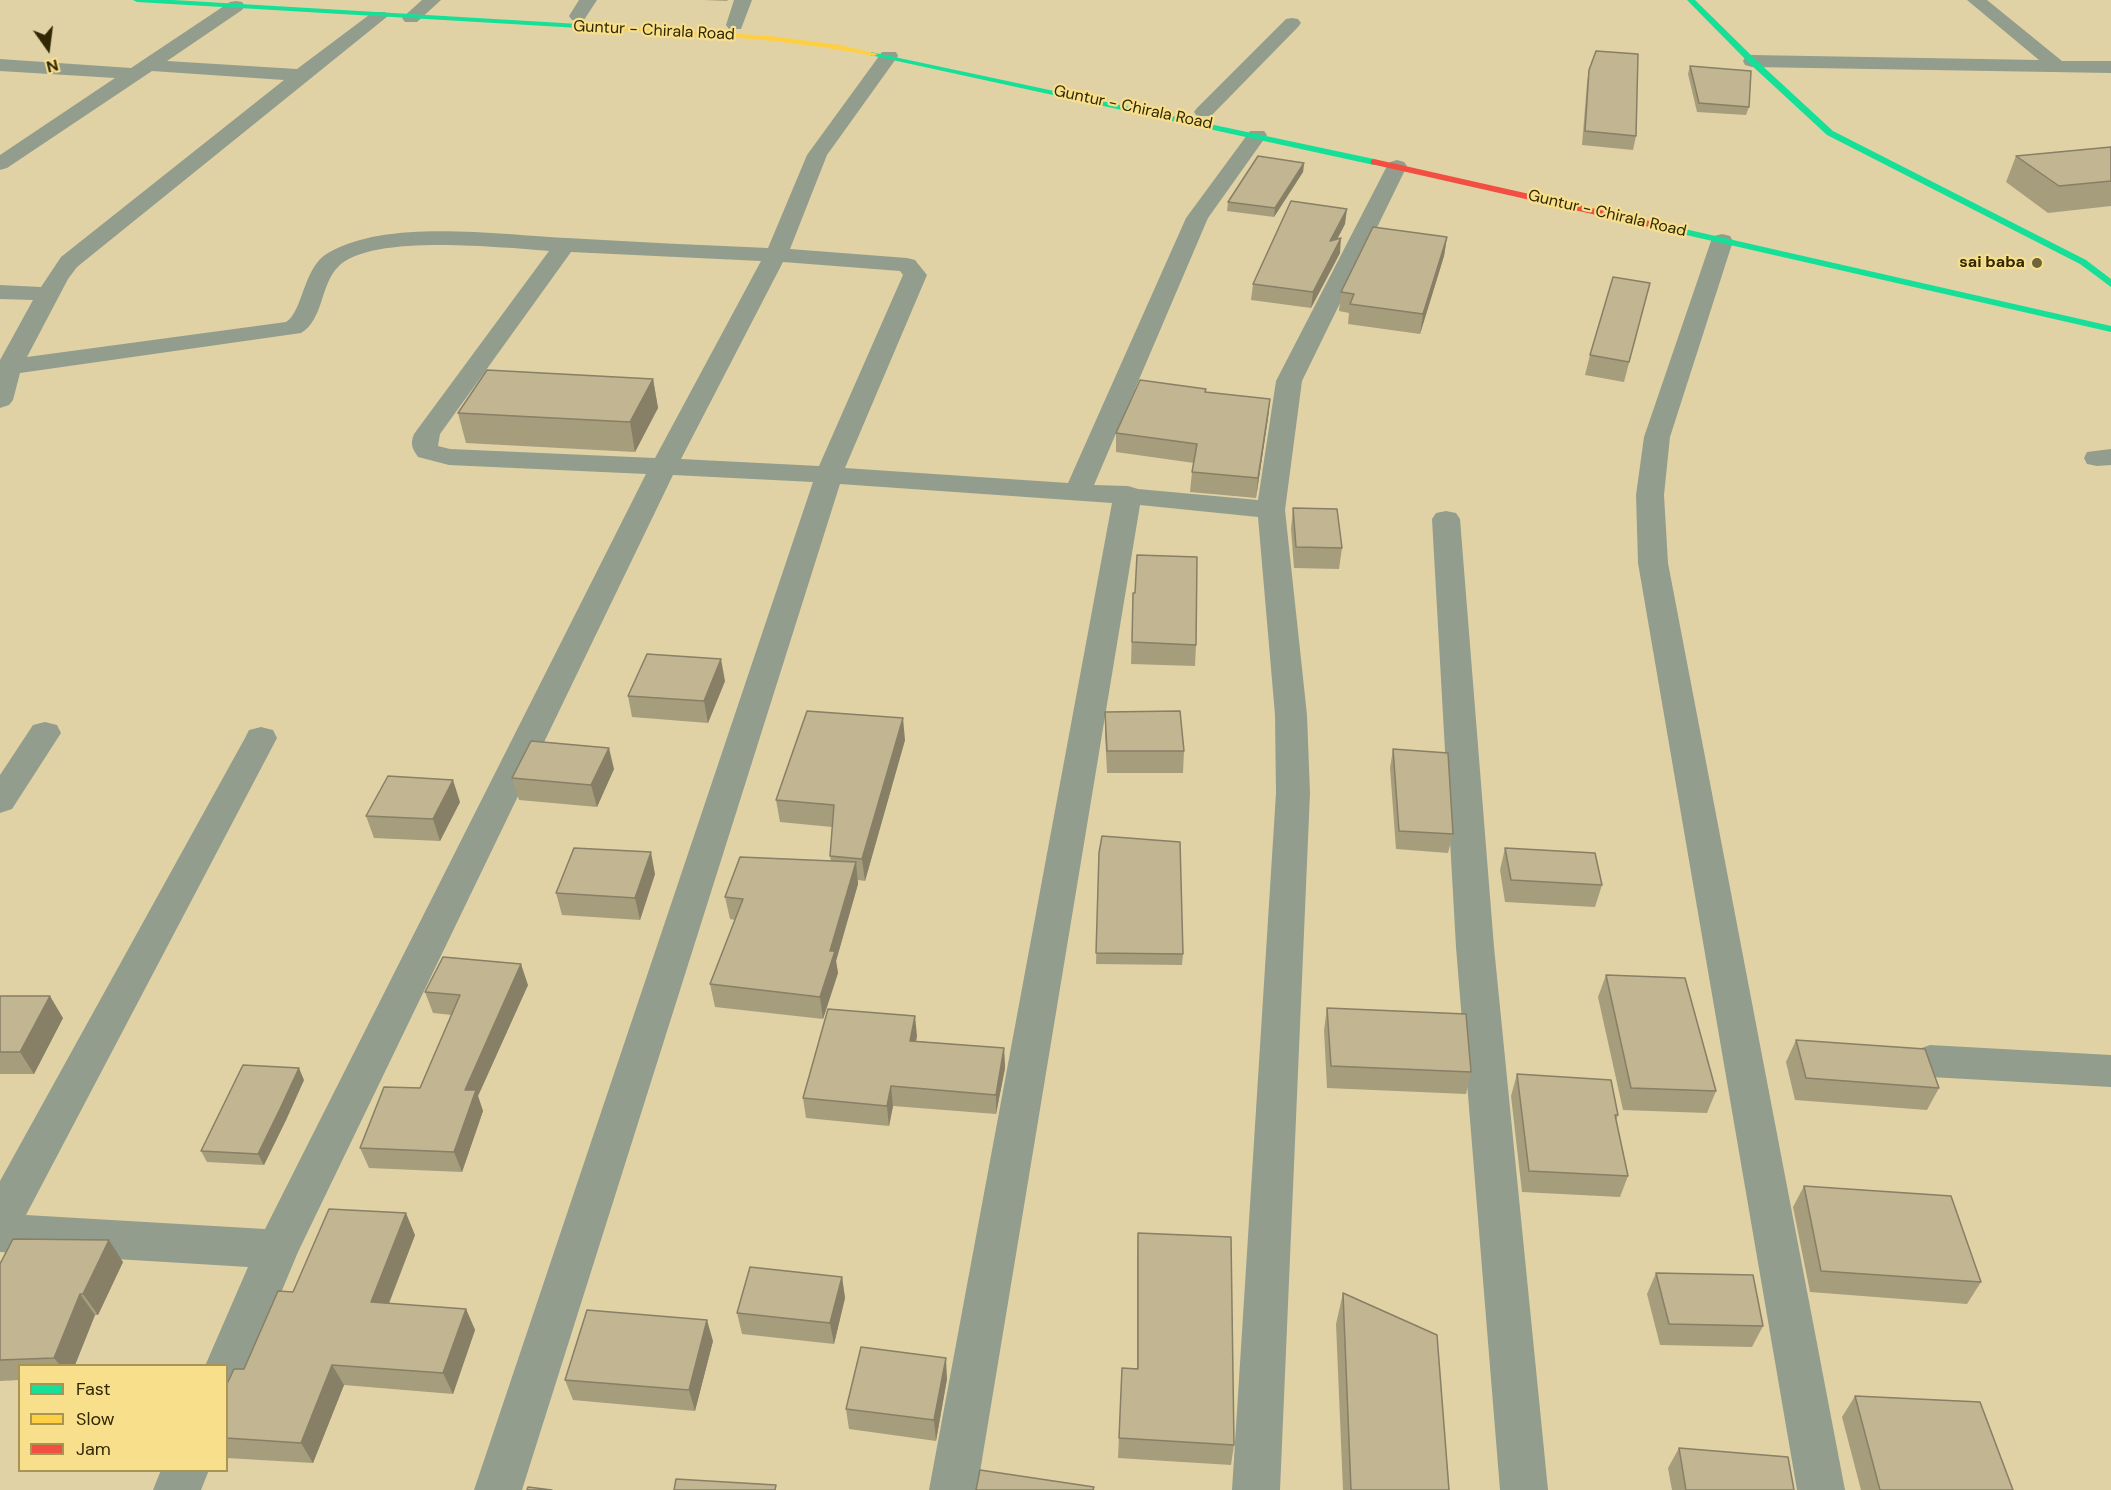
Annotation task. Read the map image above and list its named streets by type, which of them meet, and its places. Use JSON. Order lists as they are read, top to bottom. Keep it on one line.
{"streets":{"main road":["Guntur - Chirala Road"]},"places":["sai baba"],"legend":["Fast","Slow","Jam"],"north":"bottom"}
